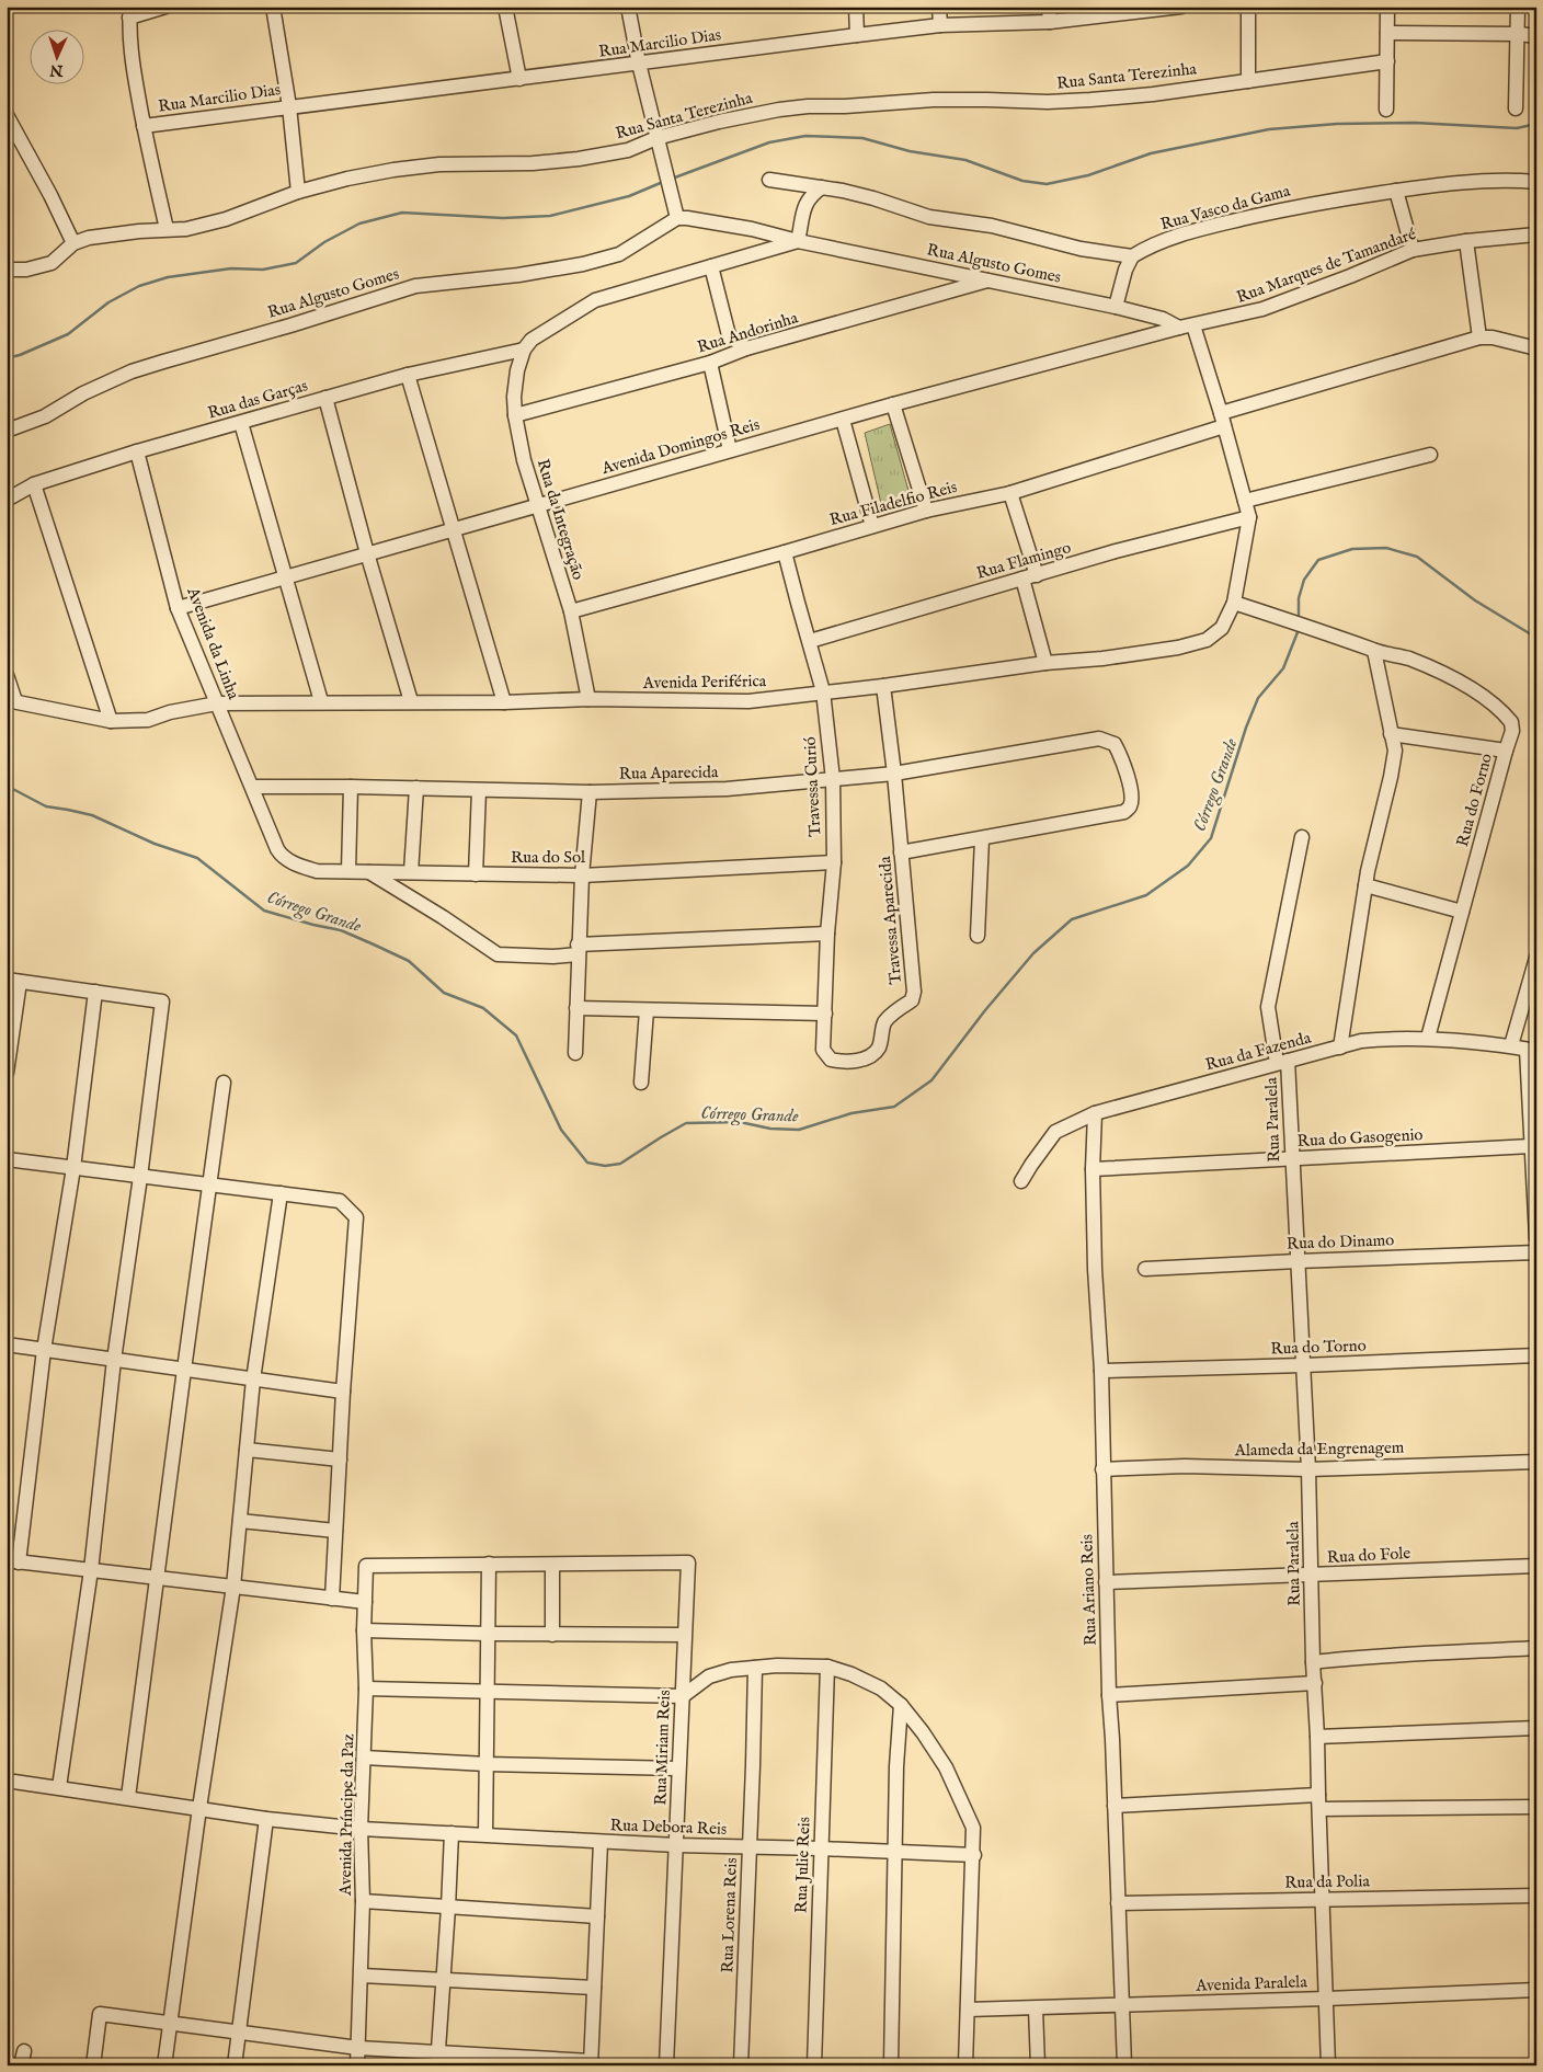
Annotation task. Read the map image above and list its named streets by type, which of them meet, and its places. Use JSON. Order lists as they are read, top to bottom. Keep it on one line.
{"streets":{"street":["Rua Marcilio Dias","Rua Santa Terezinha","Rua Vasco da Gama","Rua Algusto Gomes","Rua Marques de Tamandaré","Rua Andorinha","Rua das Garças","Avenida Domingos Reis","Rua Filadelfio Reis","Rua da Integração","Rua Flamingo","Avenida da Linha","Avenida Periférica","Rua Aparecida","Travessa Curió","Rua do Forno","Rua do Sol","Travessa Aparecida","Rua da Fazenda","Rua Paralela","Rua do Gasogenio","Rua do Dinamo","Rua do Torno","Alameda da Engrenagem","Rua do Fole","Rua Ariano Reis","Rua Miriam Reis","Avenida Príncipe da Paz","Rua Debora Reis","Rua Julie Reis","Rua da Polia","Rua Lorena Reis","Avenida Paralela"]},"crossings":[["Rua Algusto Gomes","Rua Marques de Tamandaré"],["Rua Algusto Gomes","Rua Andorinha"],["Rua Algusto Gomes","Avenida Domingos Reis"],["Rua Marques de Tamandaré","Avenida Domingos Reis"],["Rua Andorinha","Rua da Integração"],["Rua das Garças","Rua da Integração"],["Rua das Garças","Avenida da Linha"],["Avenida Domingos Reis","Rua da Integração"],["Avenida Domingos Reis","Avenida da Linha"],["Rua Filadelfio Reis","Rua da Integração"],["Rua Filadelfio Reis","Travessa Curió"],["Rua da Integração","Avenida Periférica"],["Rua Flamingo","Avenida Periférica"],["Rua Flamingo","Travessa Curió"],["Avenida da Linha","Avenida Periférica"],["Avenida da Linha","Rua Aparecida"],["Avenida da Linha","Rua do Sol"],["Avenida Periférica","Travessa Curió"],["Avenida Periférica","Travessa Aparecida"],["Rua Aparecida","Travessa Curió"],["Rua Aparecida","Travessa Aparecida"],["Travessa Curió","Rua do Sol"],["Travessa Curió","Travessa Aparecida"],["Rua do Forno","Rua da Fazenda"],["Rua da Fazenda","Rua Paralela"],["Rua da Fazenda","Rua Ariano Reis"],["Rua Paralela","Rua do Gasogenio"],["Rua Paralela","Rua do Dinamo"],["Rua Paralela","Rua do Torno"],["Rua Paralela","Alameda da Engrenagem"],["Rua Paralela","Rua do Fole"],["Rua Paralela","Rua da Polia"],["Rua Paralela","Avenida Paralela"],["Rua do Gasogenio","Rua Ariano Reis"],["Rua do Torno","Rua Ariano Reis"],["Alameda da Engrenagem","Rua Ariano Reis"],["Rua do Fole","Rua Ariano Reis"],["Rua Ariano Reis","Rua da Polia"],["Rua Ariano Reis","Avenida Paralela"],["Rua Miriam Reis","Rua Debora Reis"],["Avenida Príncipe da Paz","Rua Debora Reis"],["Rua Debora Reis","Rua Julie Reis"],["Rua Debora Reis","Rua Lorena Reis"]],"water":["Córrego Grande"],"north":"bottom"}
